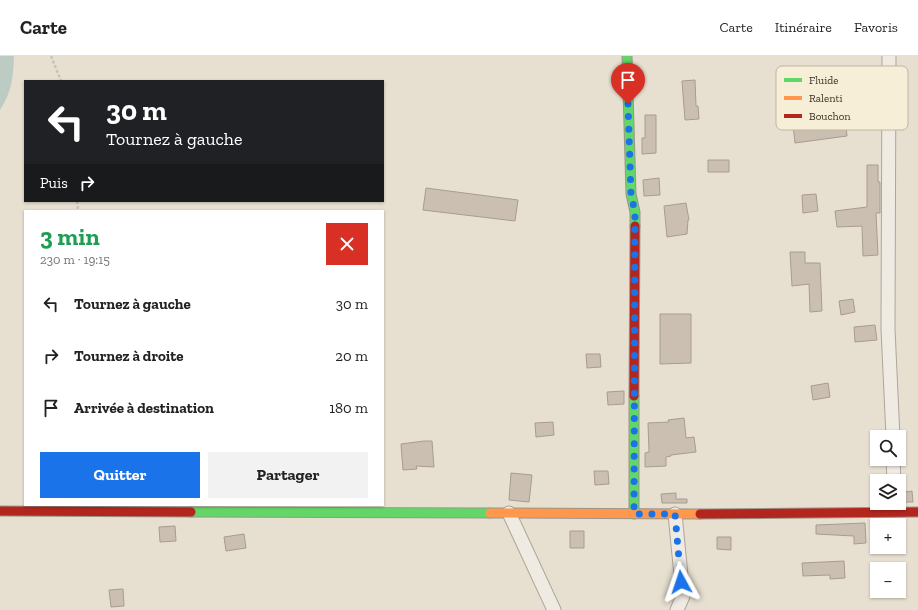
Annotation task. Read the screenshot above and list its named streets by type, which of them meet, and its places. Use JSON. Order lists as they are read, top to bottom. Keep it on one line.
{"legend":["Fluide","Ralenti","Bouchon"],"page":{"header":"Carte","nav":["Carte","Itinéraire","Favoris"],"turn":["30 m","Tournez à gauche"],"then":"Puis","heading":["3 min","230 m · 19:15"],"list":[{"name":"Tournez à gauche","value":"30 m"},{"name":"Tournez à droite","value":"20 m"},{"name":"Arrivée à destination","value":"180 m"}],"map_buttons":["+","−"],"buttons":["Quitter","Partager"]}}
